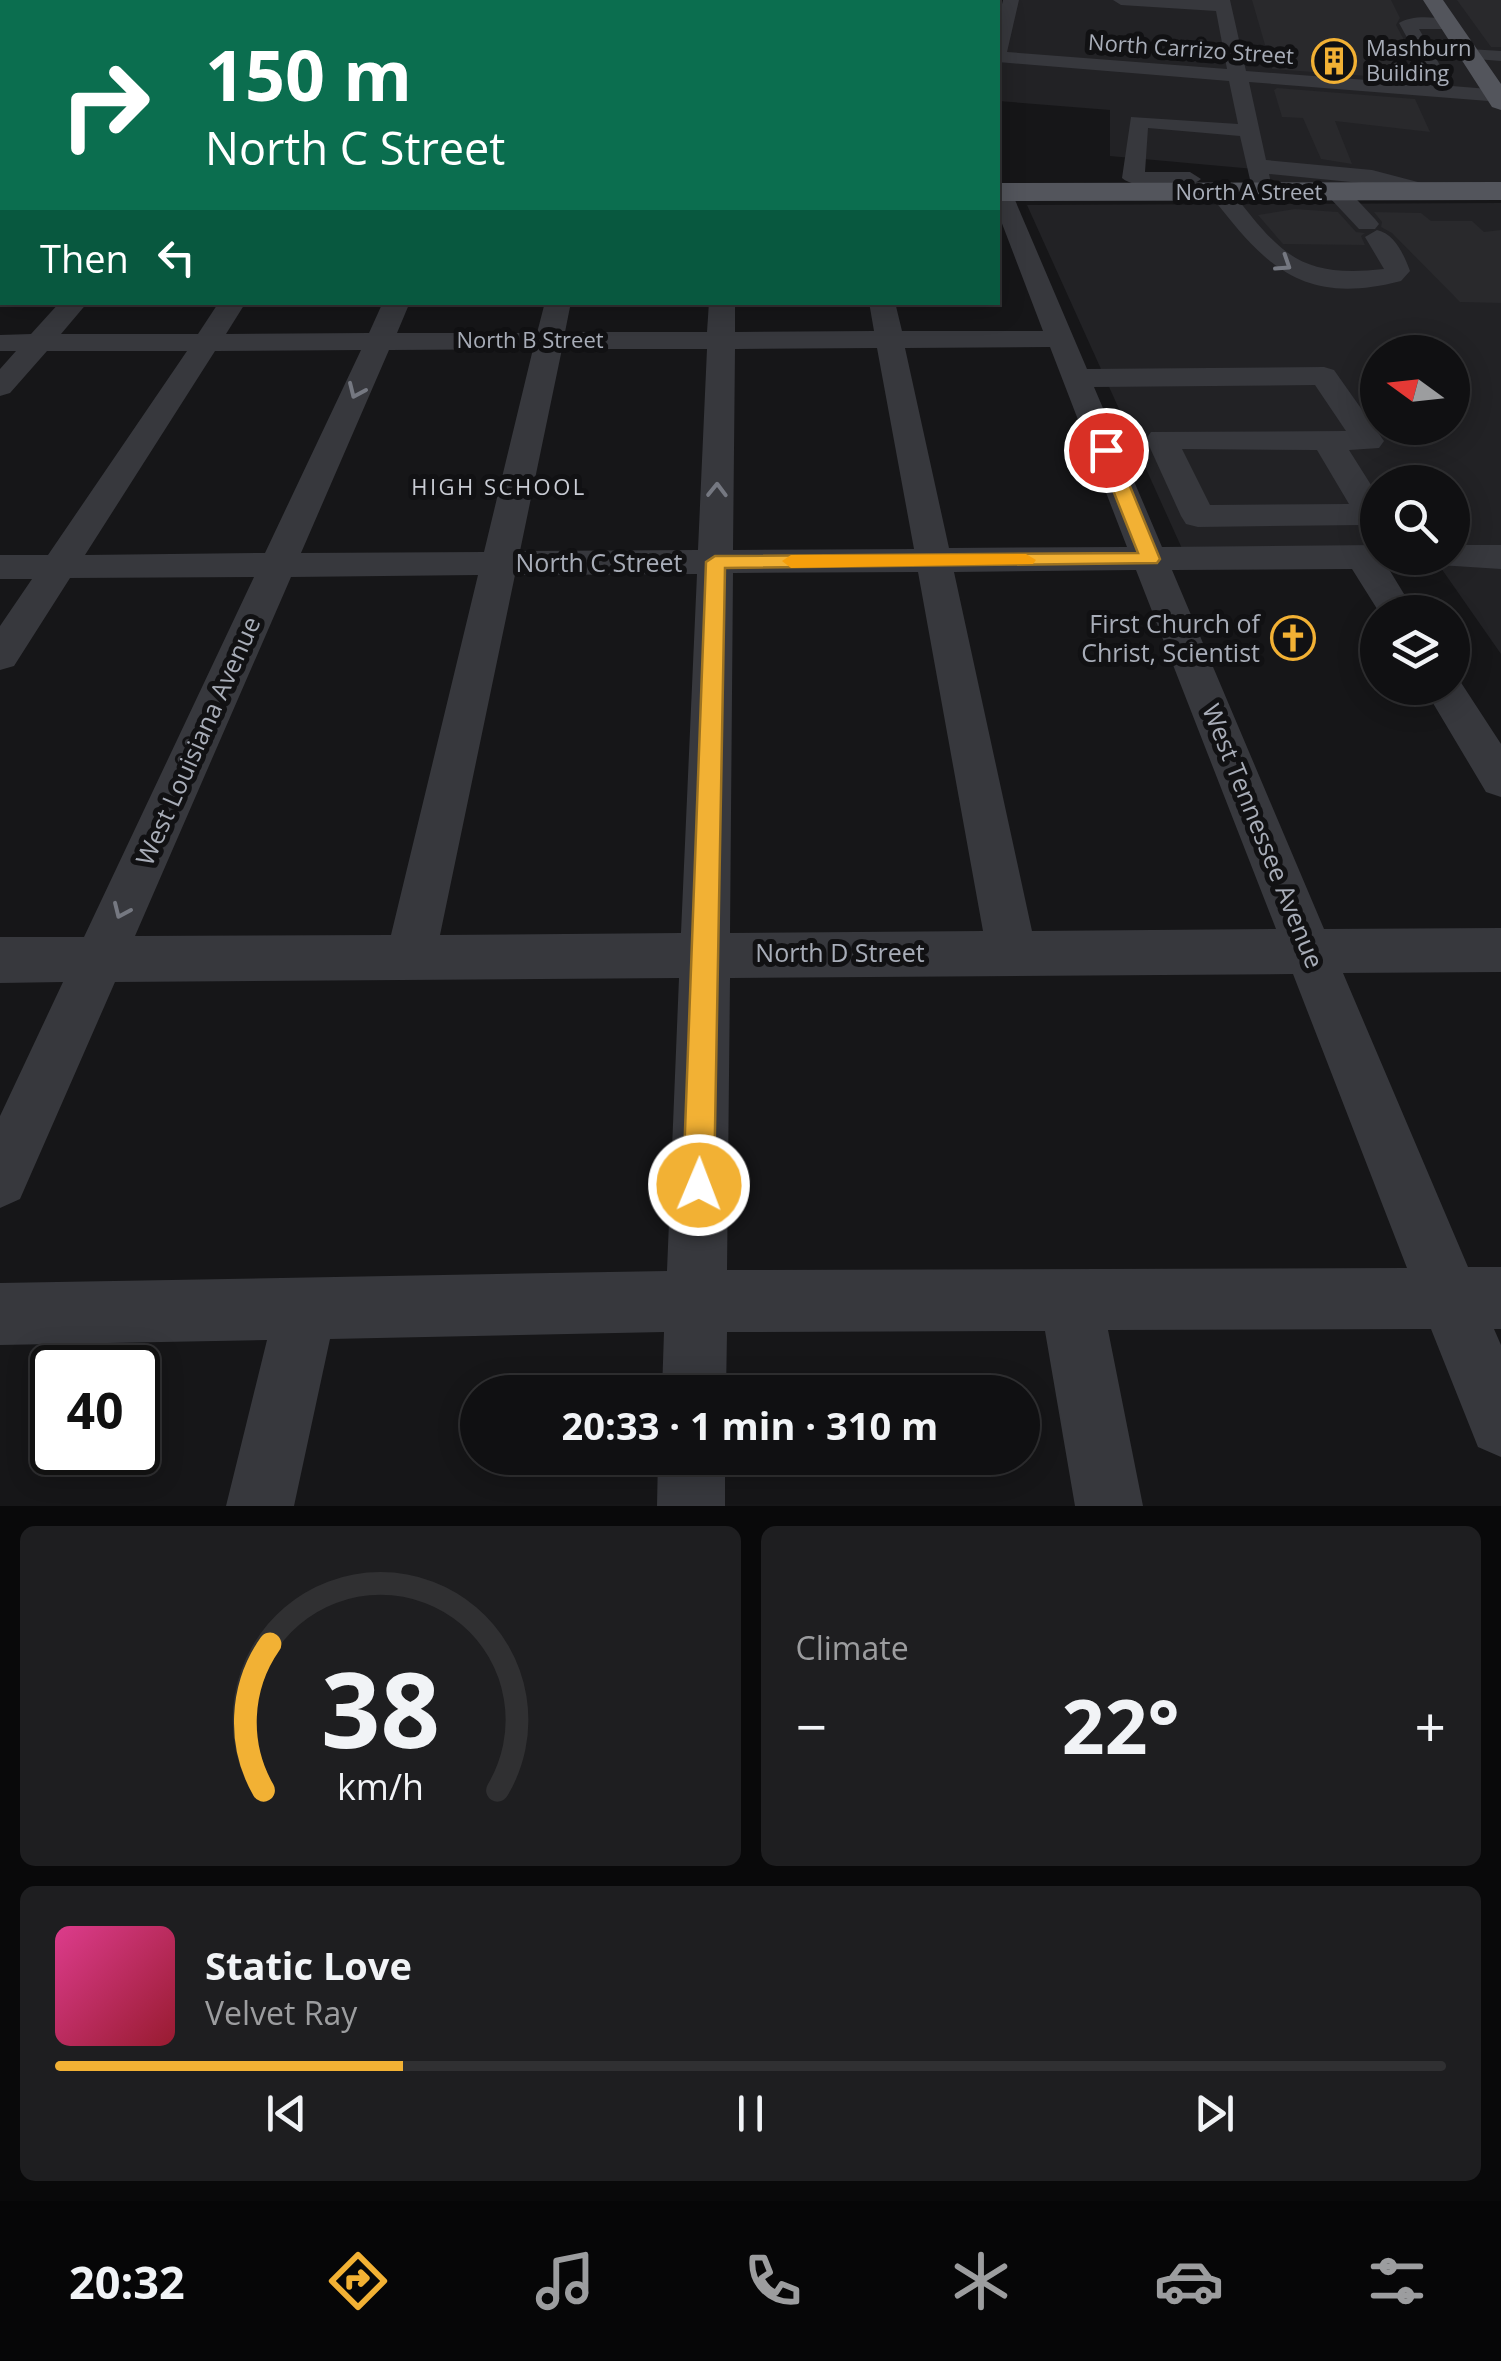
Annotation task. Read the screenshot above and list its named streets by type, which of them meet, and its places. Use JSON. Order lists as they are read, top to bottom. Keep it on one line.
{"streets":{"main road":["North A Street"],"street":["North Carrizo Street","North B Street","North C Street","West Louisiana Avenue","West Tennessee Avenue","North D Street"]},"crossings":[["North B Street","West Louisiana Avenue"],["North B Street","West Tennessee Avenue"],["North C Street","West Louisiana Avenue"],["North C Street","West Tennessee Avenue"],["West Louisiana Avenue","North D Street"],["West Tennessee Avenue","North D Street"]],"districts":["HIGH SCHOOL"],"places":{"building":["Mashburn Building"],"church":["First Church of Christ, Scientist"]},"north":"left","page":{"turn":["150 m","North C Street"],"then":"Then","limit":"40","trip":"20:33 · 1 min · 310 m","tile":"Climate","heat":["−","22°","+"],"song":["Static Love","Velvet Ray"],"tabs":"20:32","gauge":["38","km/h"]}}
